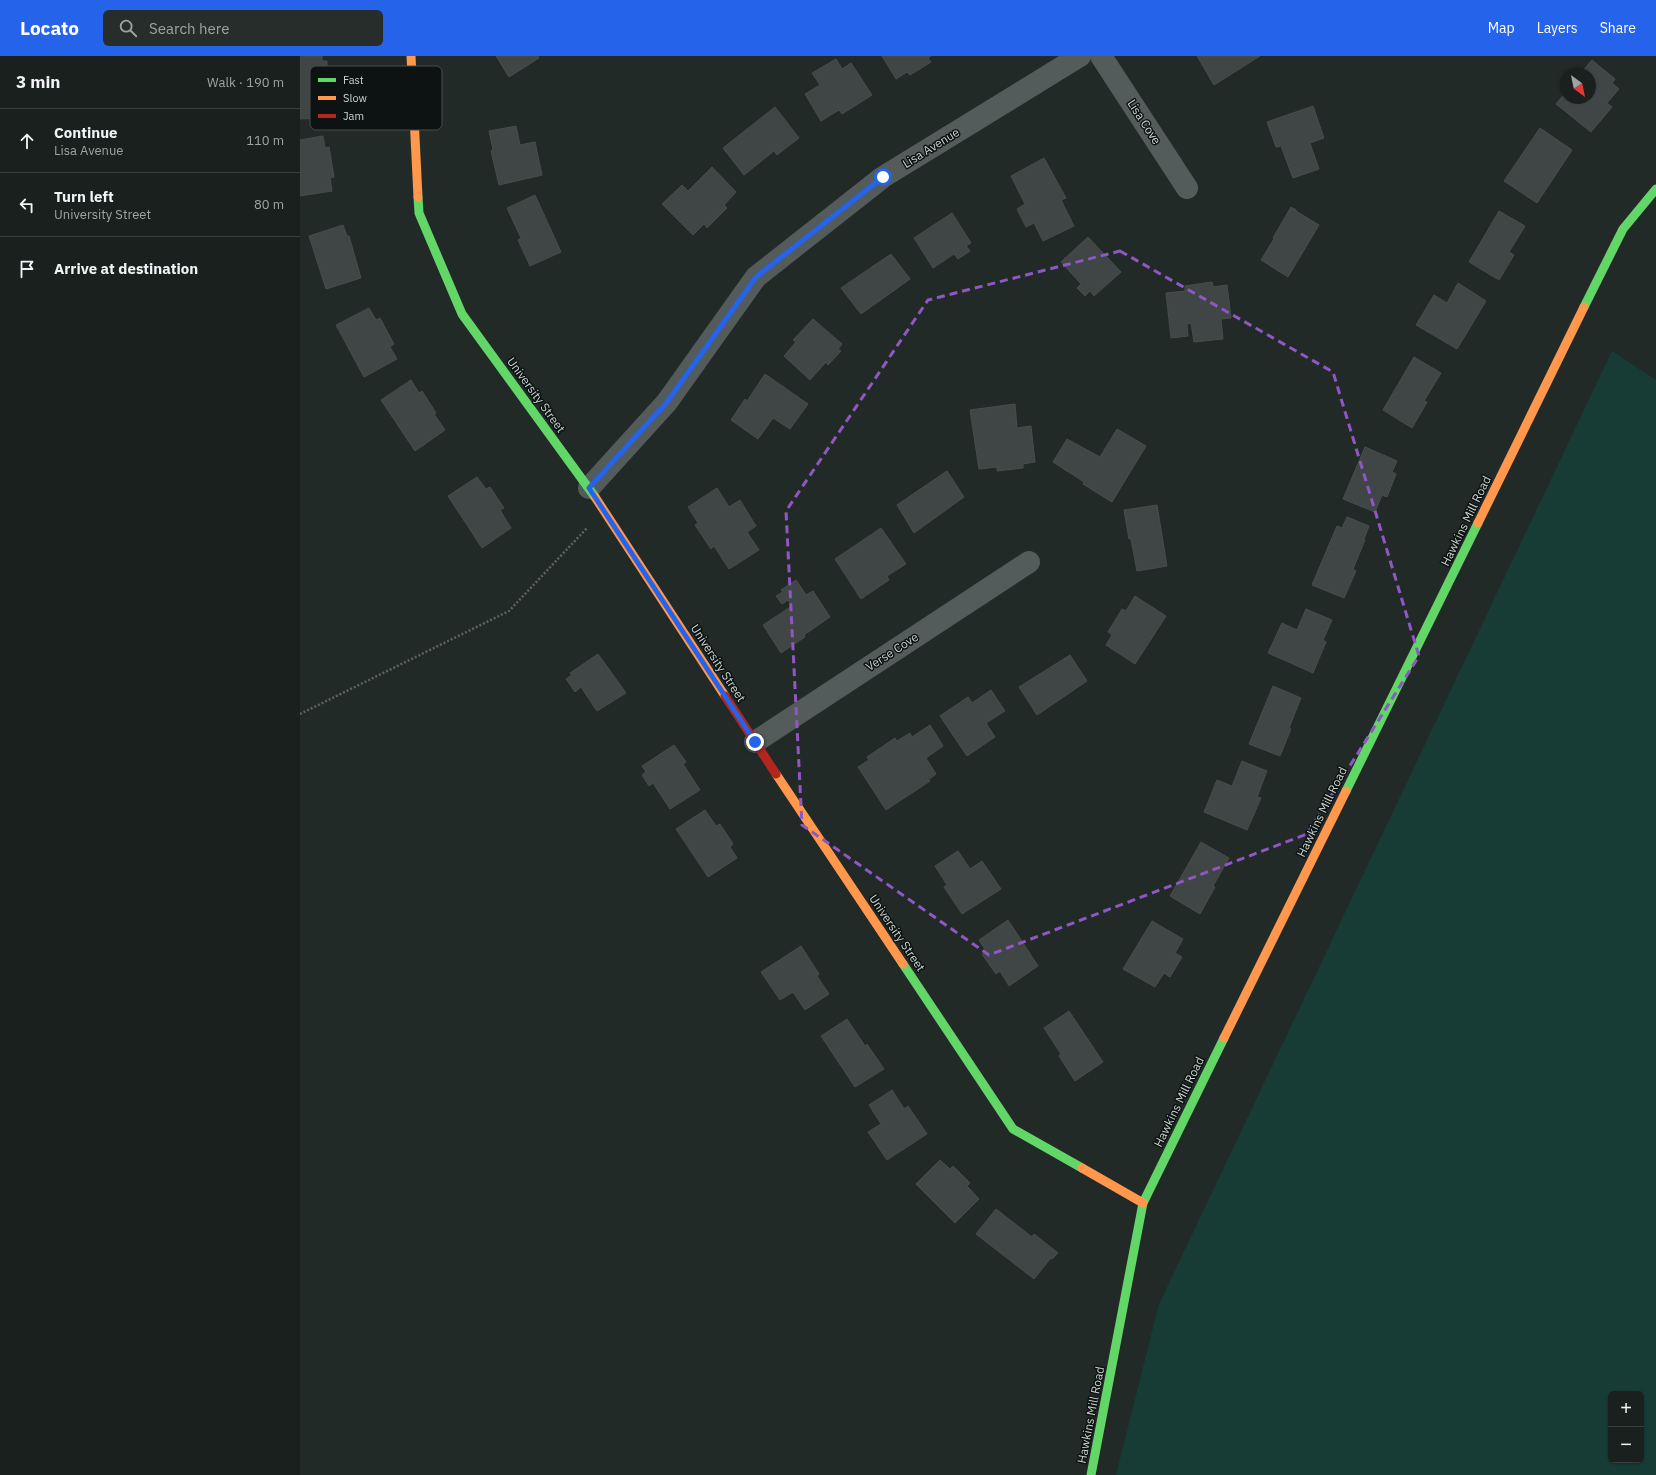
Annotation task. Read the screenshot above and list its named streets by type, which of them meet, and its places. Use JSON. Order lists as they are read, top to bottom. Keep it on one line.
{"streets":{"street":["Lisa Cove","Lisa Avenue","University Street","Hawkins Mill Road","Verse Cove"]},"crossings":[["Lisa Avenue","University Street"],["University Street","Hawkins Mill Road"],["University Street","Verse Cove"]],"legend":["Fast","Slow","Jam"],"north":"bottom right","page":{"header":"Locato","search":"Search here","nav":["Map","Layers","Share"],"heading":["3 min","Walk · 190 m"],"list":[["Continue","Lisa Avenue","110 m"],["Turn left","University Street","80 m"],"Arrive at destination"],"map_buttons":["+","−"]}}
